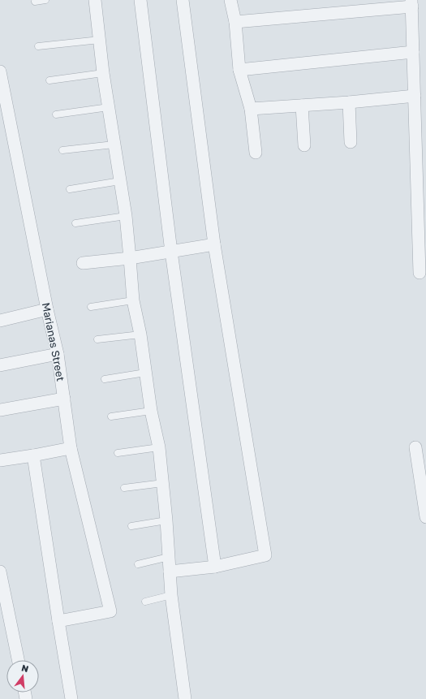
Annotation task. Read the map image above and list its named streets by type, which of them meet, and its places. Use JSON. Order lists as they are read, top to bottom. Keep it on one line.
{"streets":{"street":["Marianas Street"]},"north":"top"}
